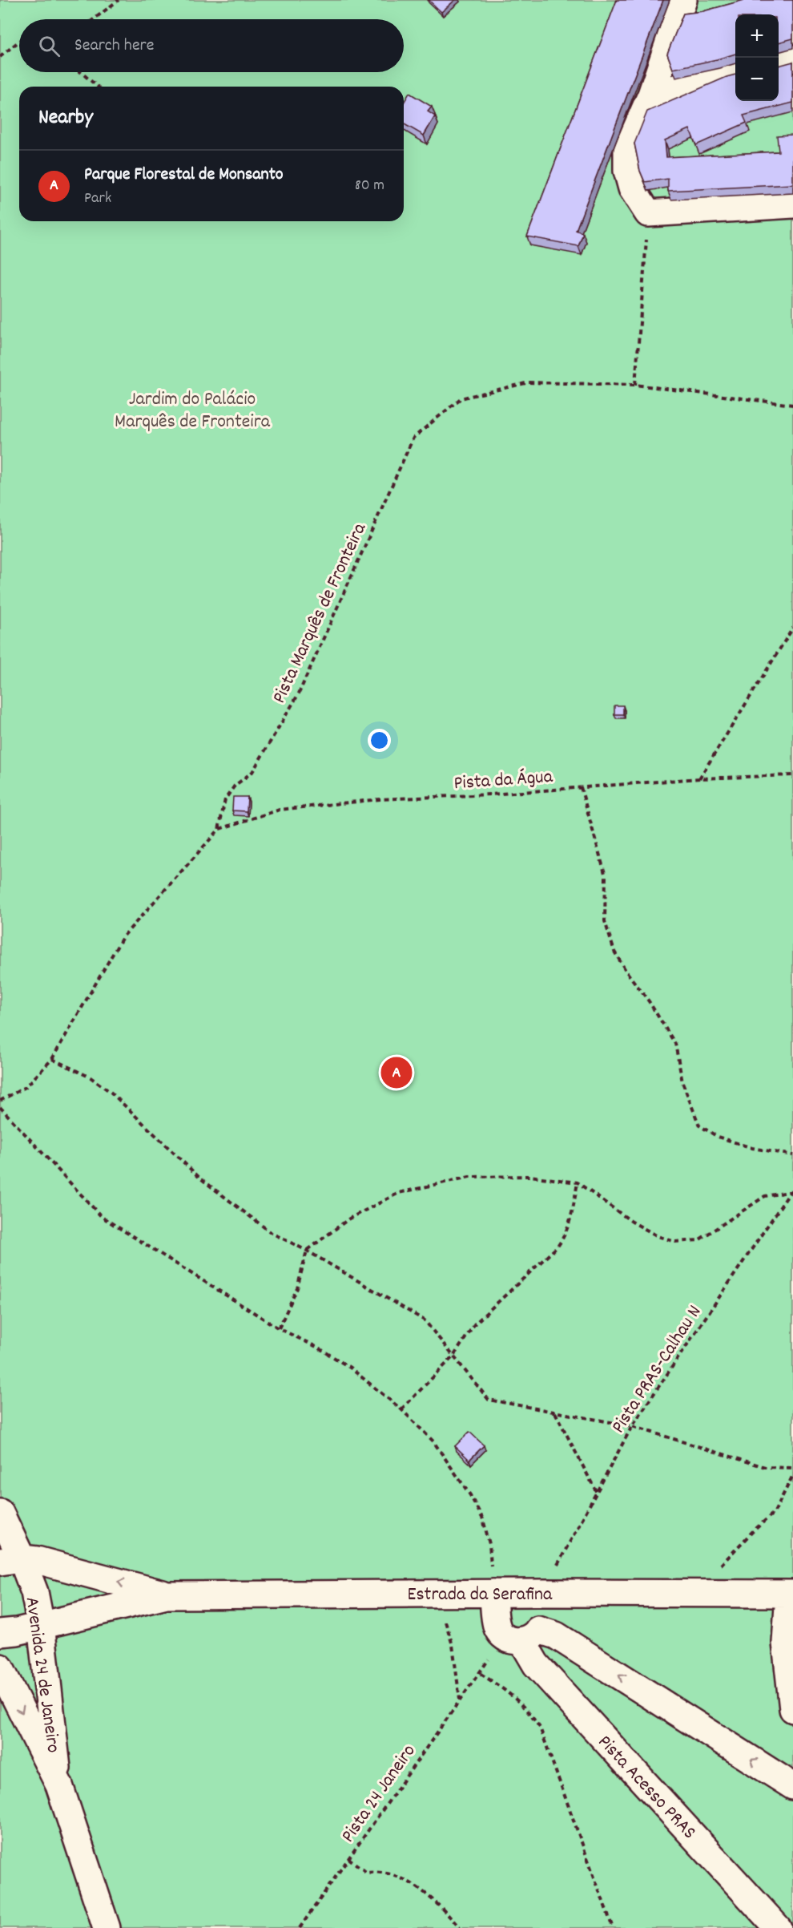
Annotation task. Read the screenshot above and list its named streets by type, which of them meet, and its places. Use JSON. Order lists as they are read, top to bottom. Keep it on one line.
{"streets":{"street":["Estrada da Serafina","Avenida 24 de Janeiro","Pista Acesso PRAS"],"path":["Pista Marquês de Fronteira","Pista da Água","Pista PRAS-Calhau N","Pista 24 Janeiro"]},"crossings":[["Pista Marquês de Fronteira","Pista da Água"],["Pista PRAS-Calhau N","Estrada da Serafina"],["Estrada da Serafina","Avenida 24 de Janeiro"]],"parks":["Jardim do Palácio Marquês de Fronteira"],"page":{"map_buttons":["+","−"],"search":"Search here","heading":"Nearby","list":[{"mark":"A","name":"Parque Florestal de Monsanto","note":"Park","value":"80 m"}],"pins":"A"}}
